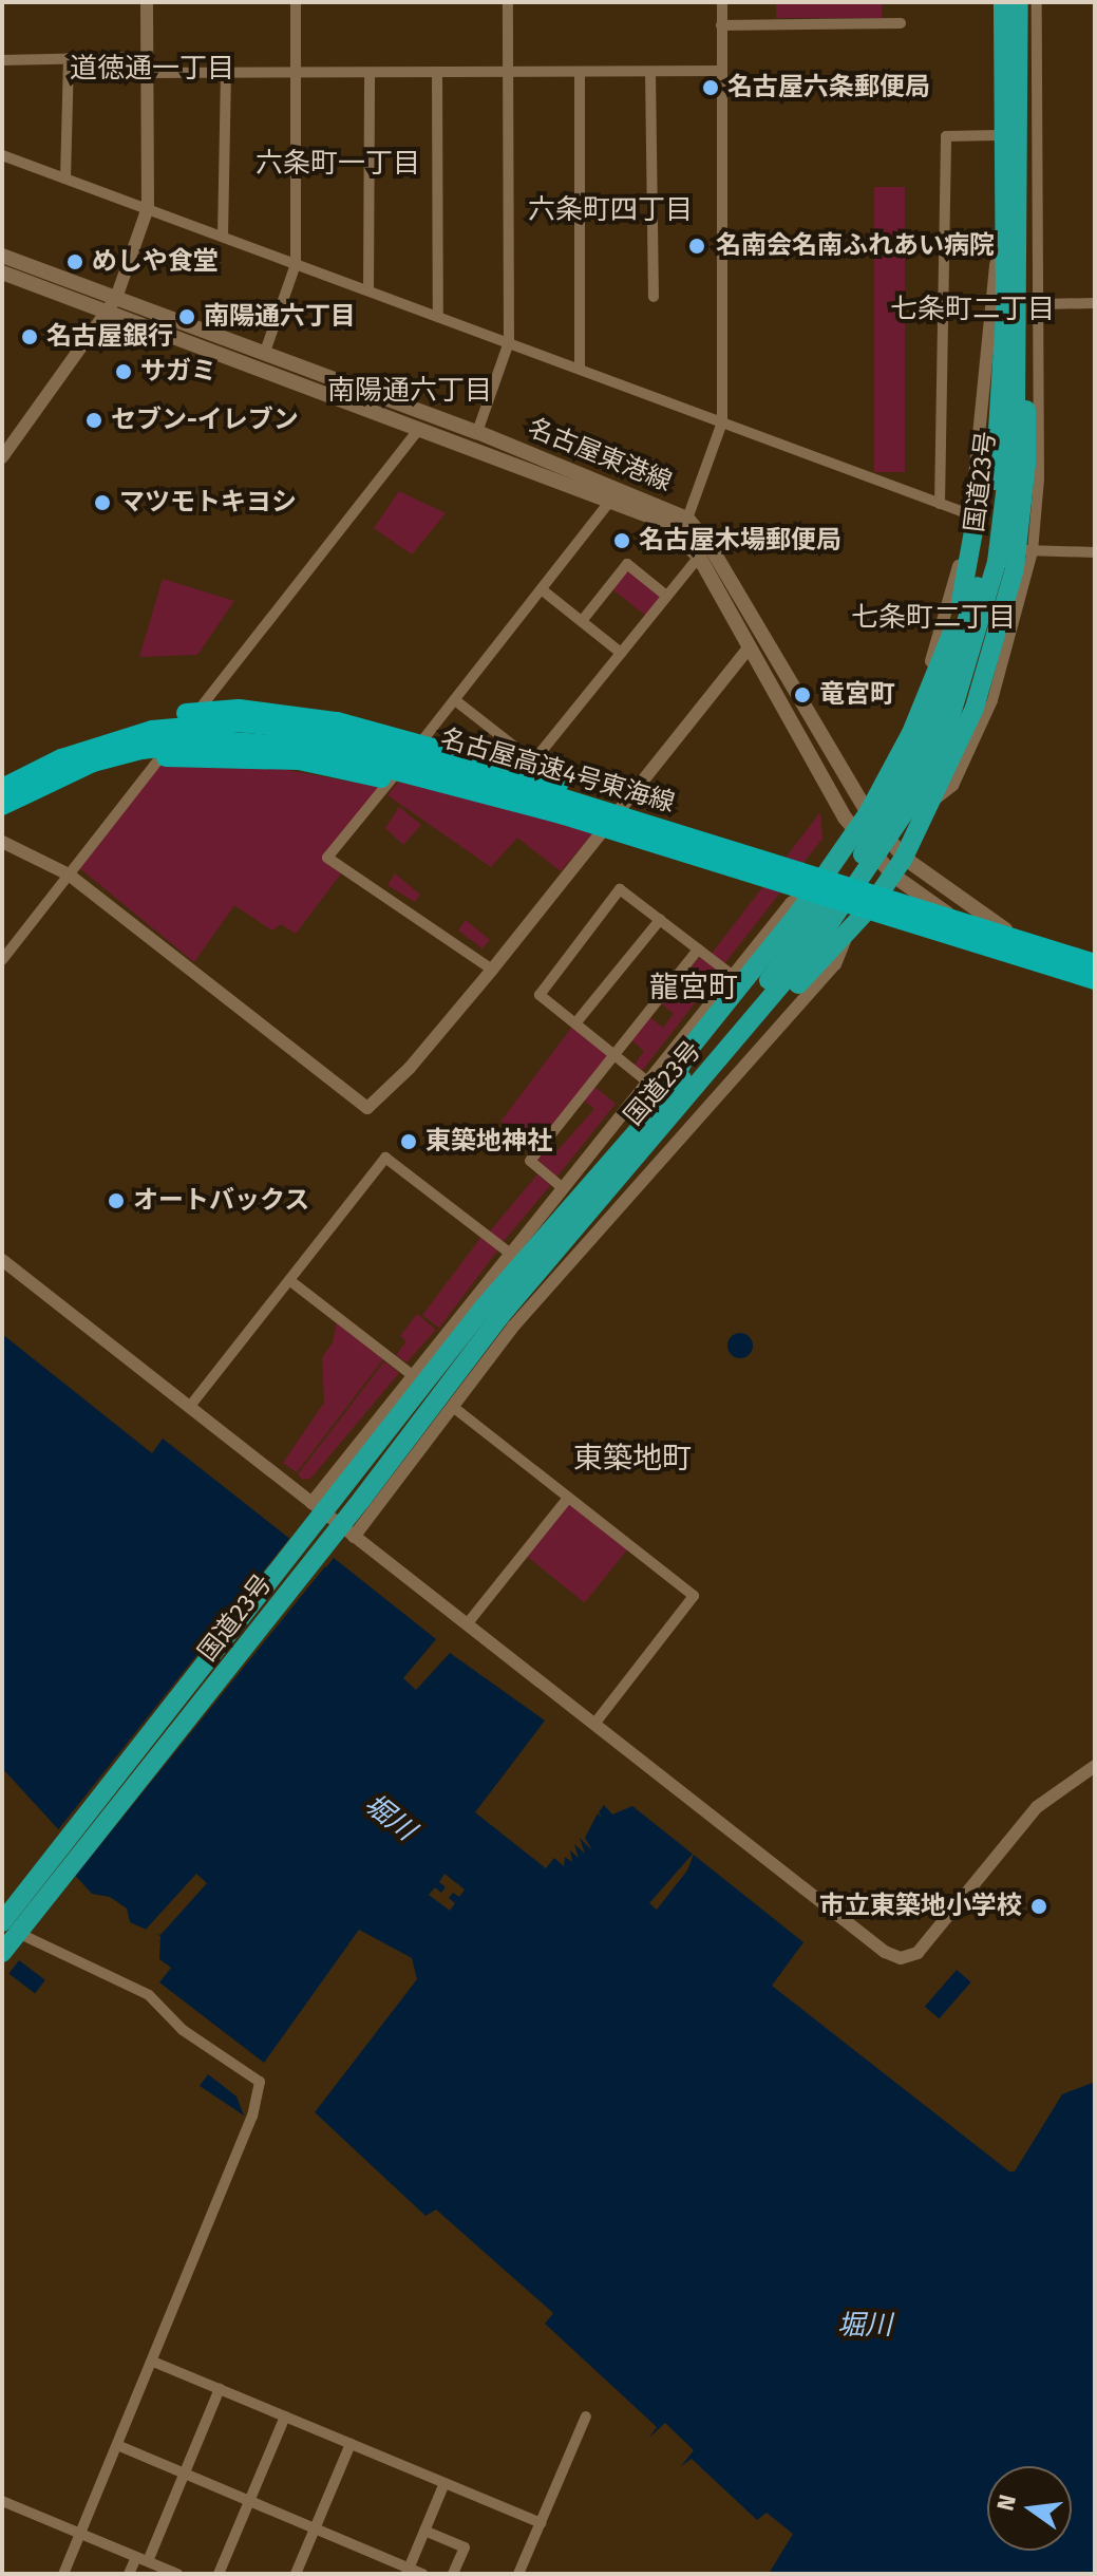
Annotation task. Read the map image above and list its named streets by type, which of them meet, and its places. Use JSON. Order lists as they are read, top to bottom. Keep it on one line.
{"streets":{"highway":["国道23号","名古屋高速4号東海線"],"main road":["名古屋東港線"]},"crossings":[["名古屋東港線","名古屋高速4号東海線"]],"districts":["道徳通一丁目","六条町一丁目","六条町四丁目","七条町二丁目","南陽通六丁目","七条町二丁目","龍宮町","東築地町"],"water":["堀川"],"places":["名古屋六条郵便局","名南会名南ふれあい病院","めしや食堂","南陽通六丁目","名古屋銀行","サガミ","セブン-イレブン","マツモトキヨシ","名古屋木場郵便局","竜宮町","東築地神社","オートバックス","市立東築地小学校"],"north":"left"}
